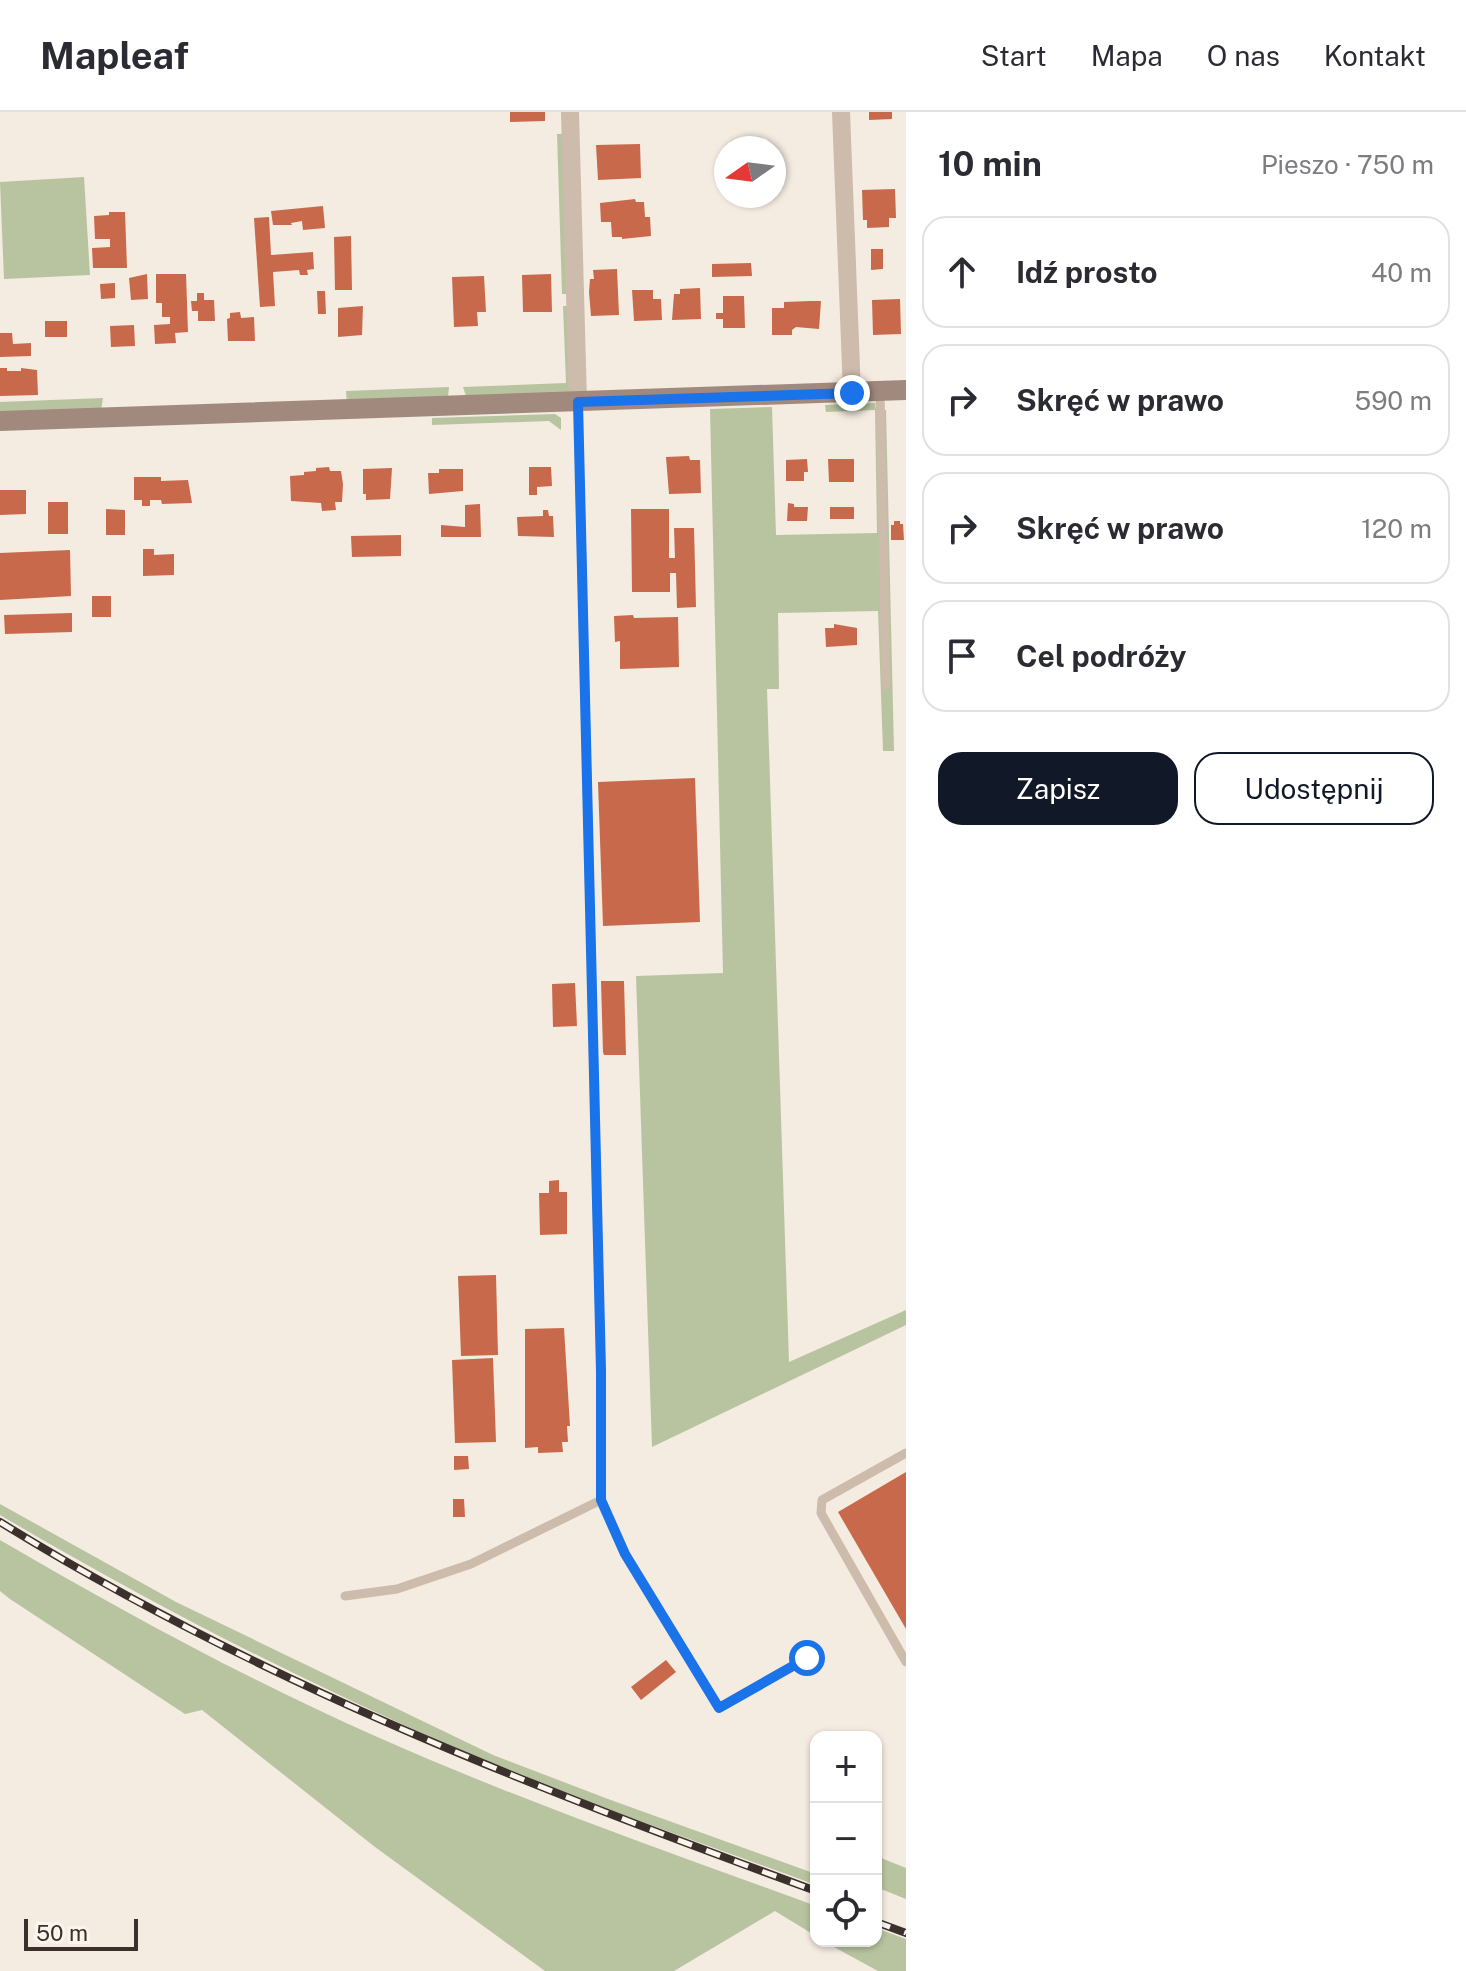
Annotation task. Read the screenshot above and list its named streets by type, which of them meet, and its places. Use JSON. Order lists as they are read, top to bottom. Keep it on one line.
{"scale_bar":"50 m","north":"left","page":{"header":"Mapleaf","nav":["Start","Mapa","O nas","Kontakt"],"heading":["10 min","Pieszo · 750 m"],"list":[["Idź prosto","40 m"],["Skręć w prawo","590 m"],["Skręć w prawo","120 m"],"Cel podróży"],"buttons":["Zapisz","Udostępnij"],"map_buttons":["+","−"],"scale":"50 m"}}
